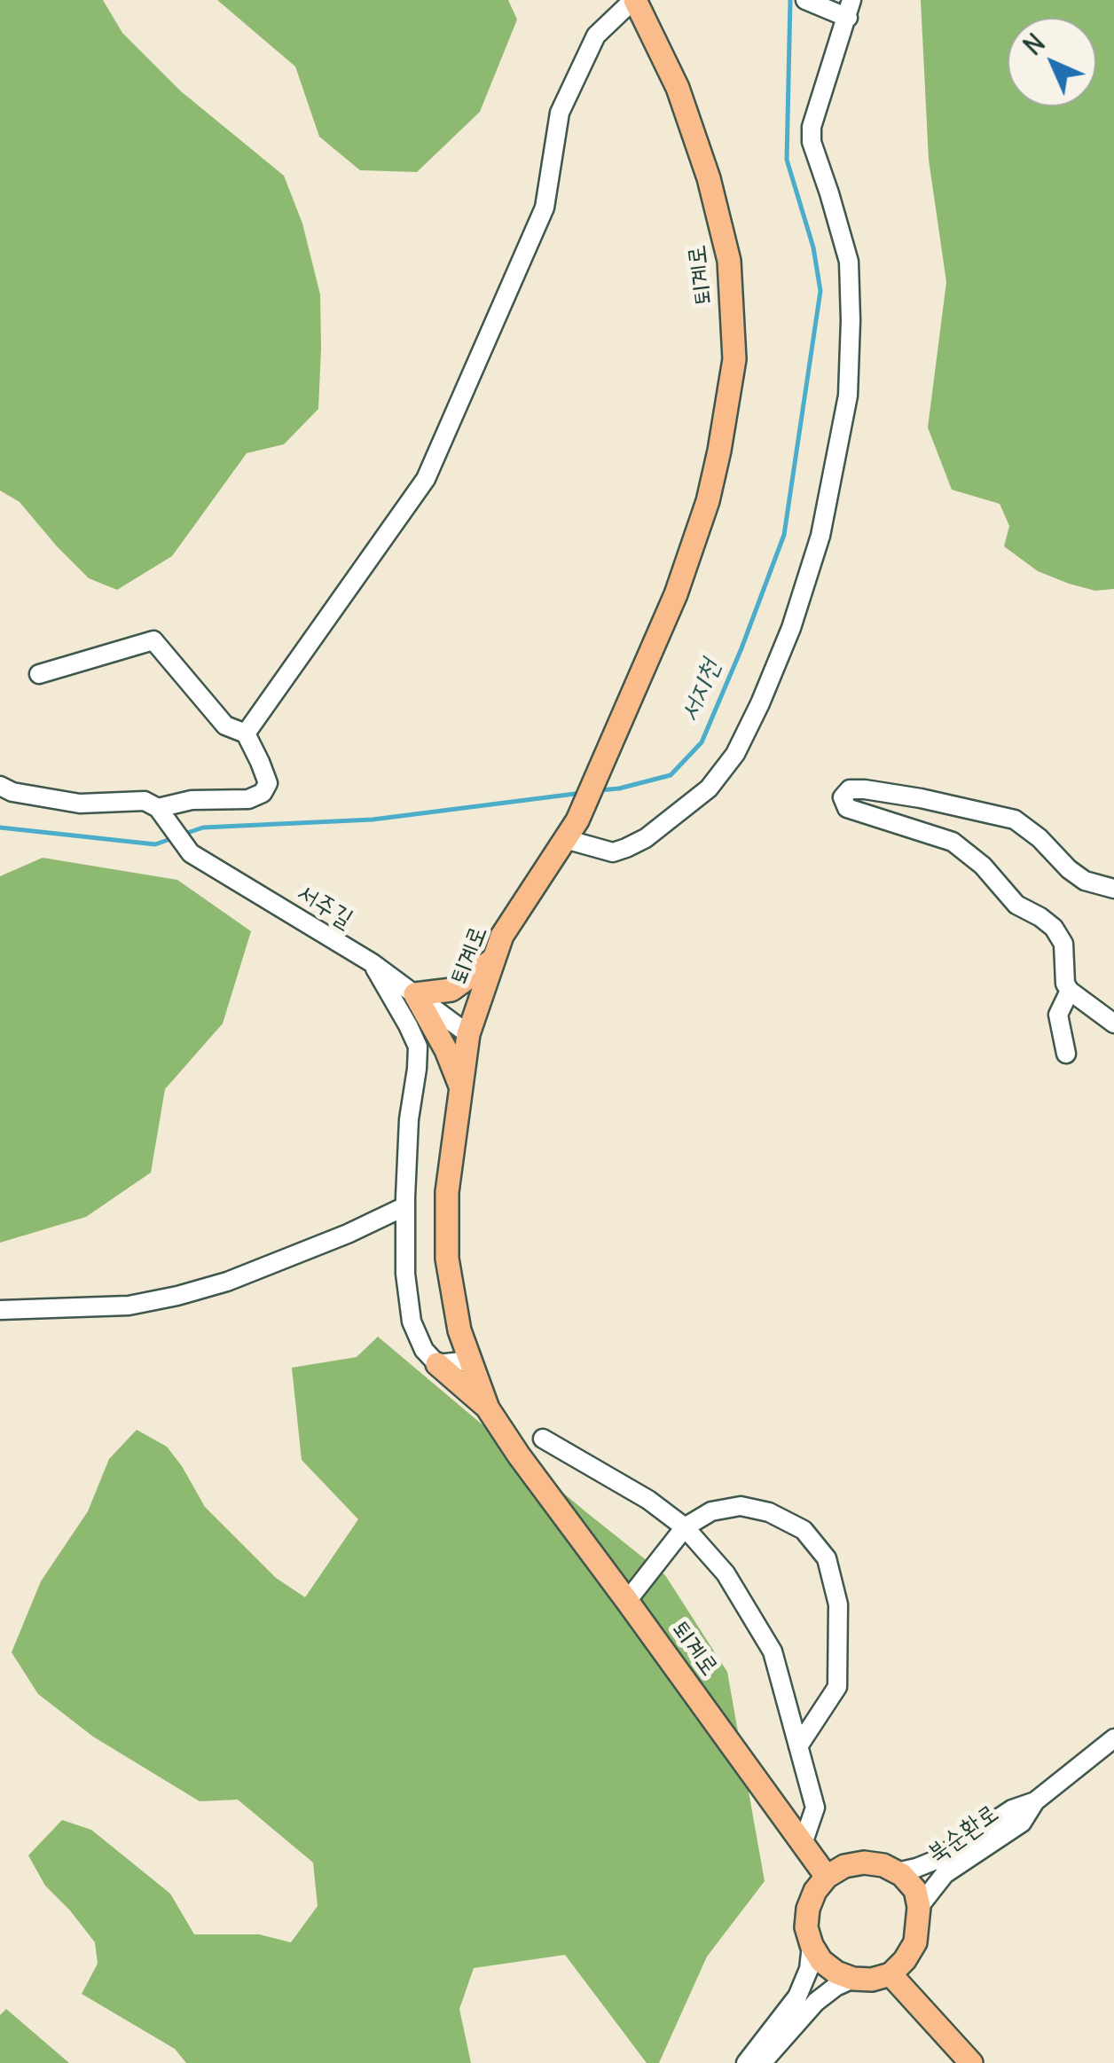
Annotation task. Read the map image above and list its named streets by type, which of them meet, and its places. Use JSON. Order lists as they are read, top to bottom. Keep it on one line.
{"streets":{"main road":["퇴계로"],"street":["서주길","북순환로"]},"crossings":[["퇴계로","서주길"],["퇴계로","북순환로"]],"water":["서지천"],"north":"top left"}
